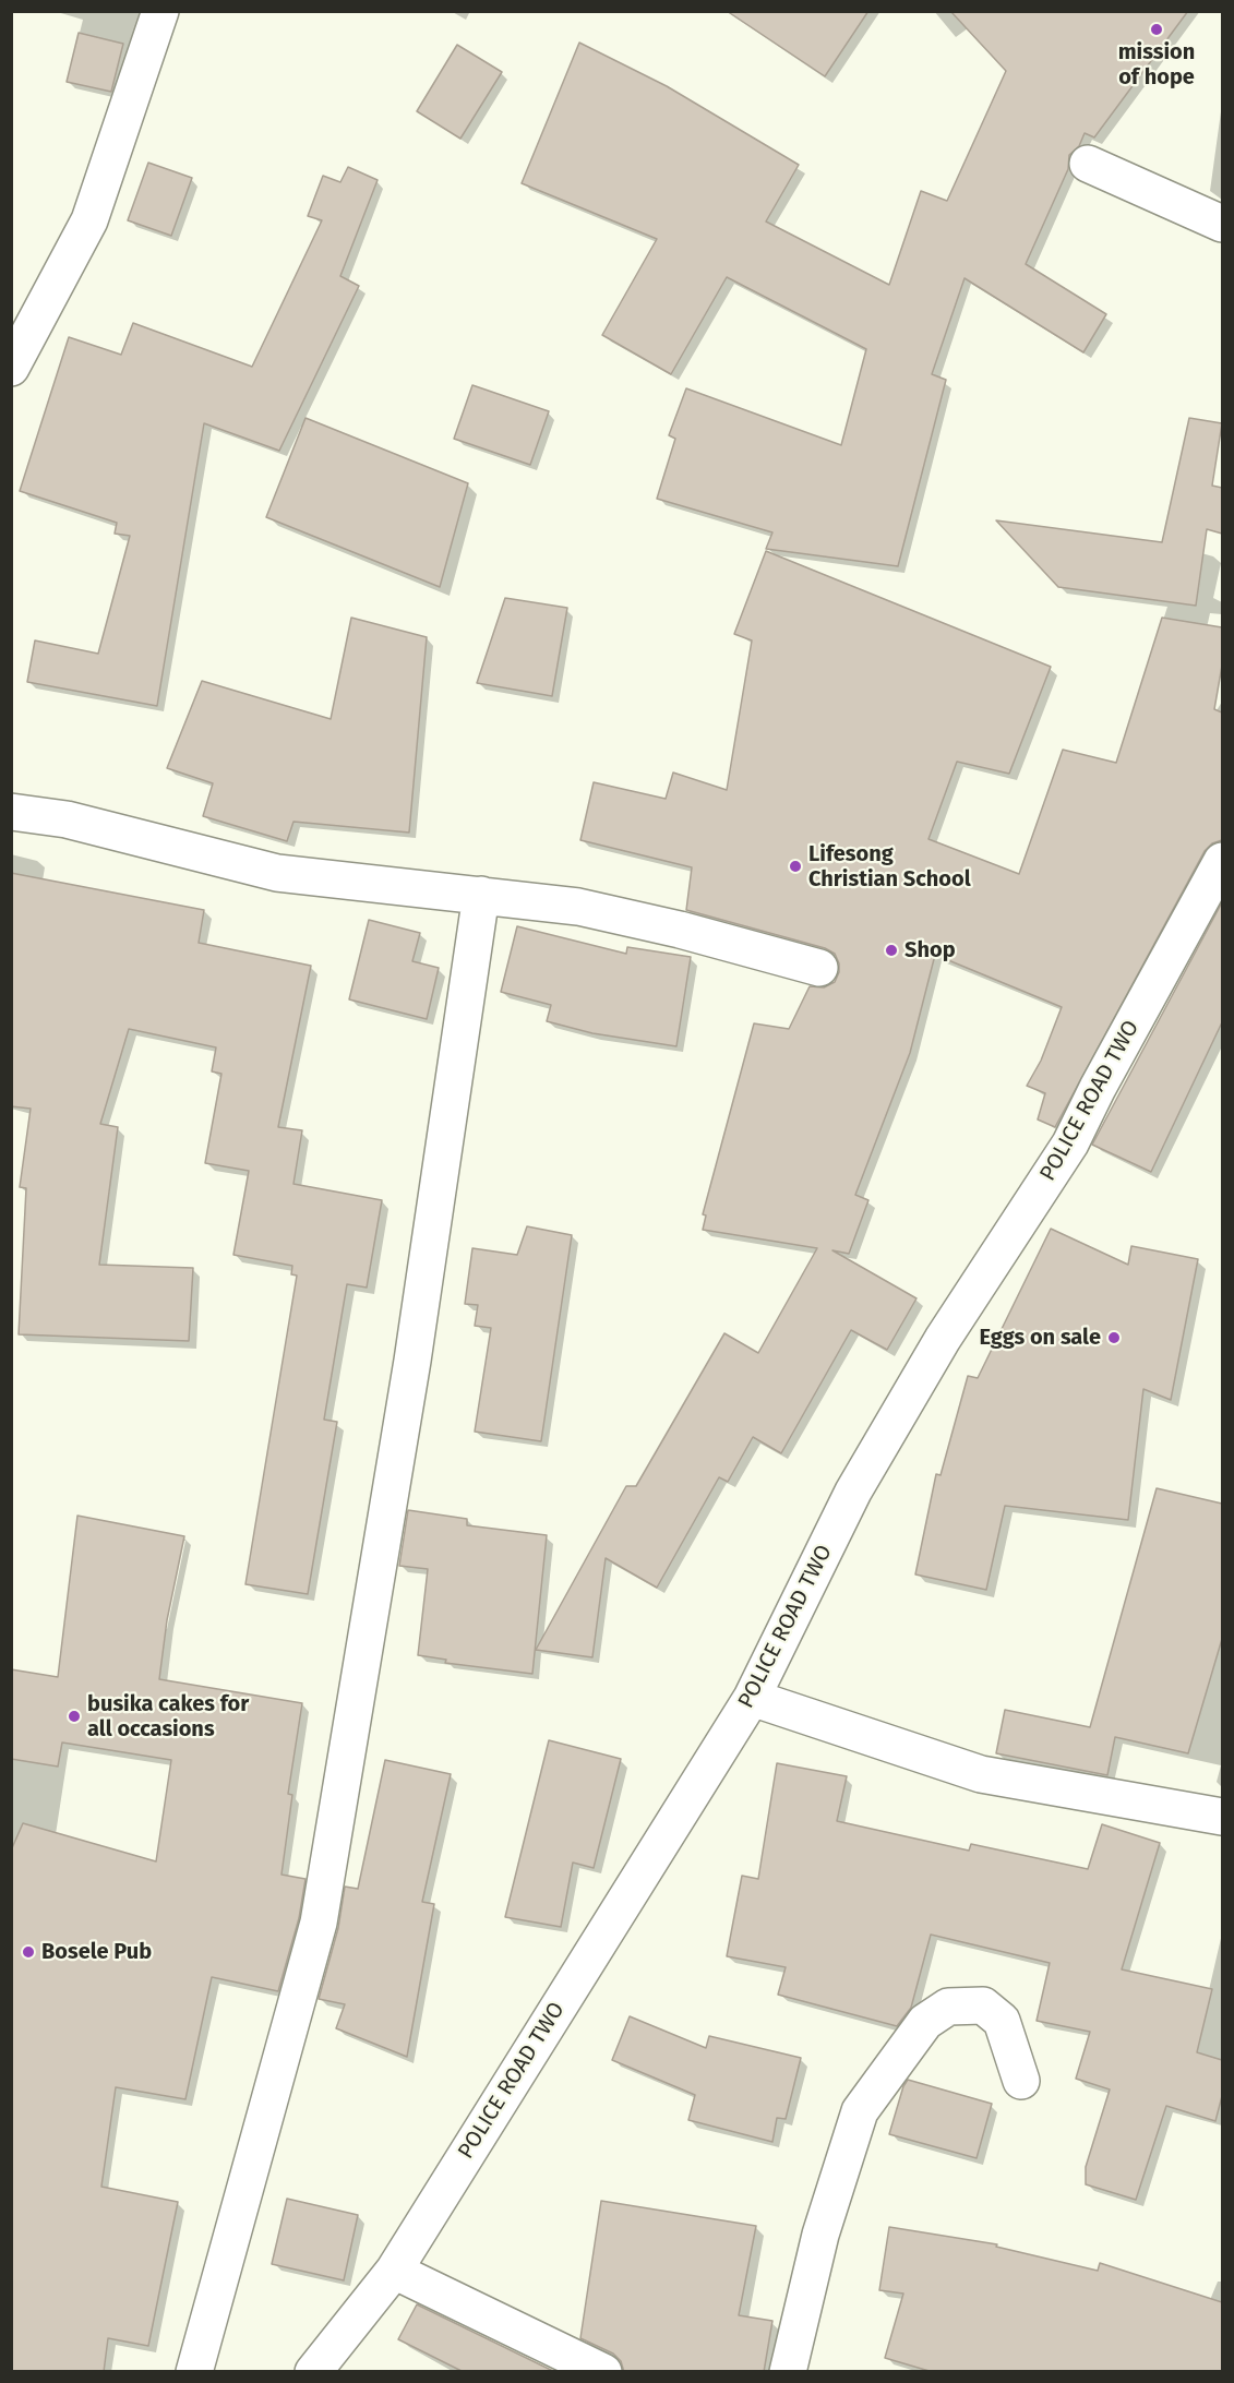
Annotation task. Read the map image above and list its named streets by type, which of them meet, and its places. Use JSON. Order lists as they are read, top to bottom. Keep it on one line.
{"streets":{"street":["POLICE ROAD TWO"]},"places":["mission of hope","Lifesong Christian School","Shop","Eggs on sale","busika cakes for all occasions","Bosele Pub"]}
